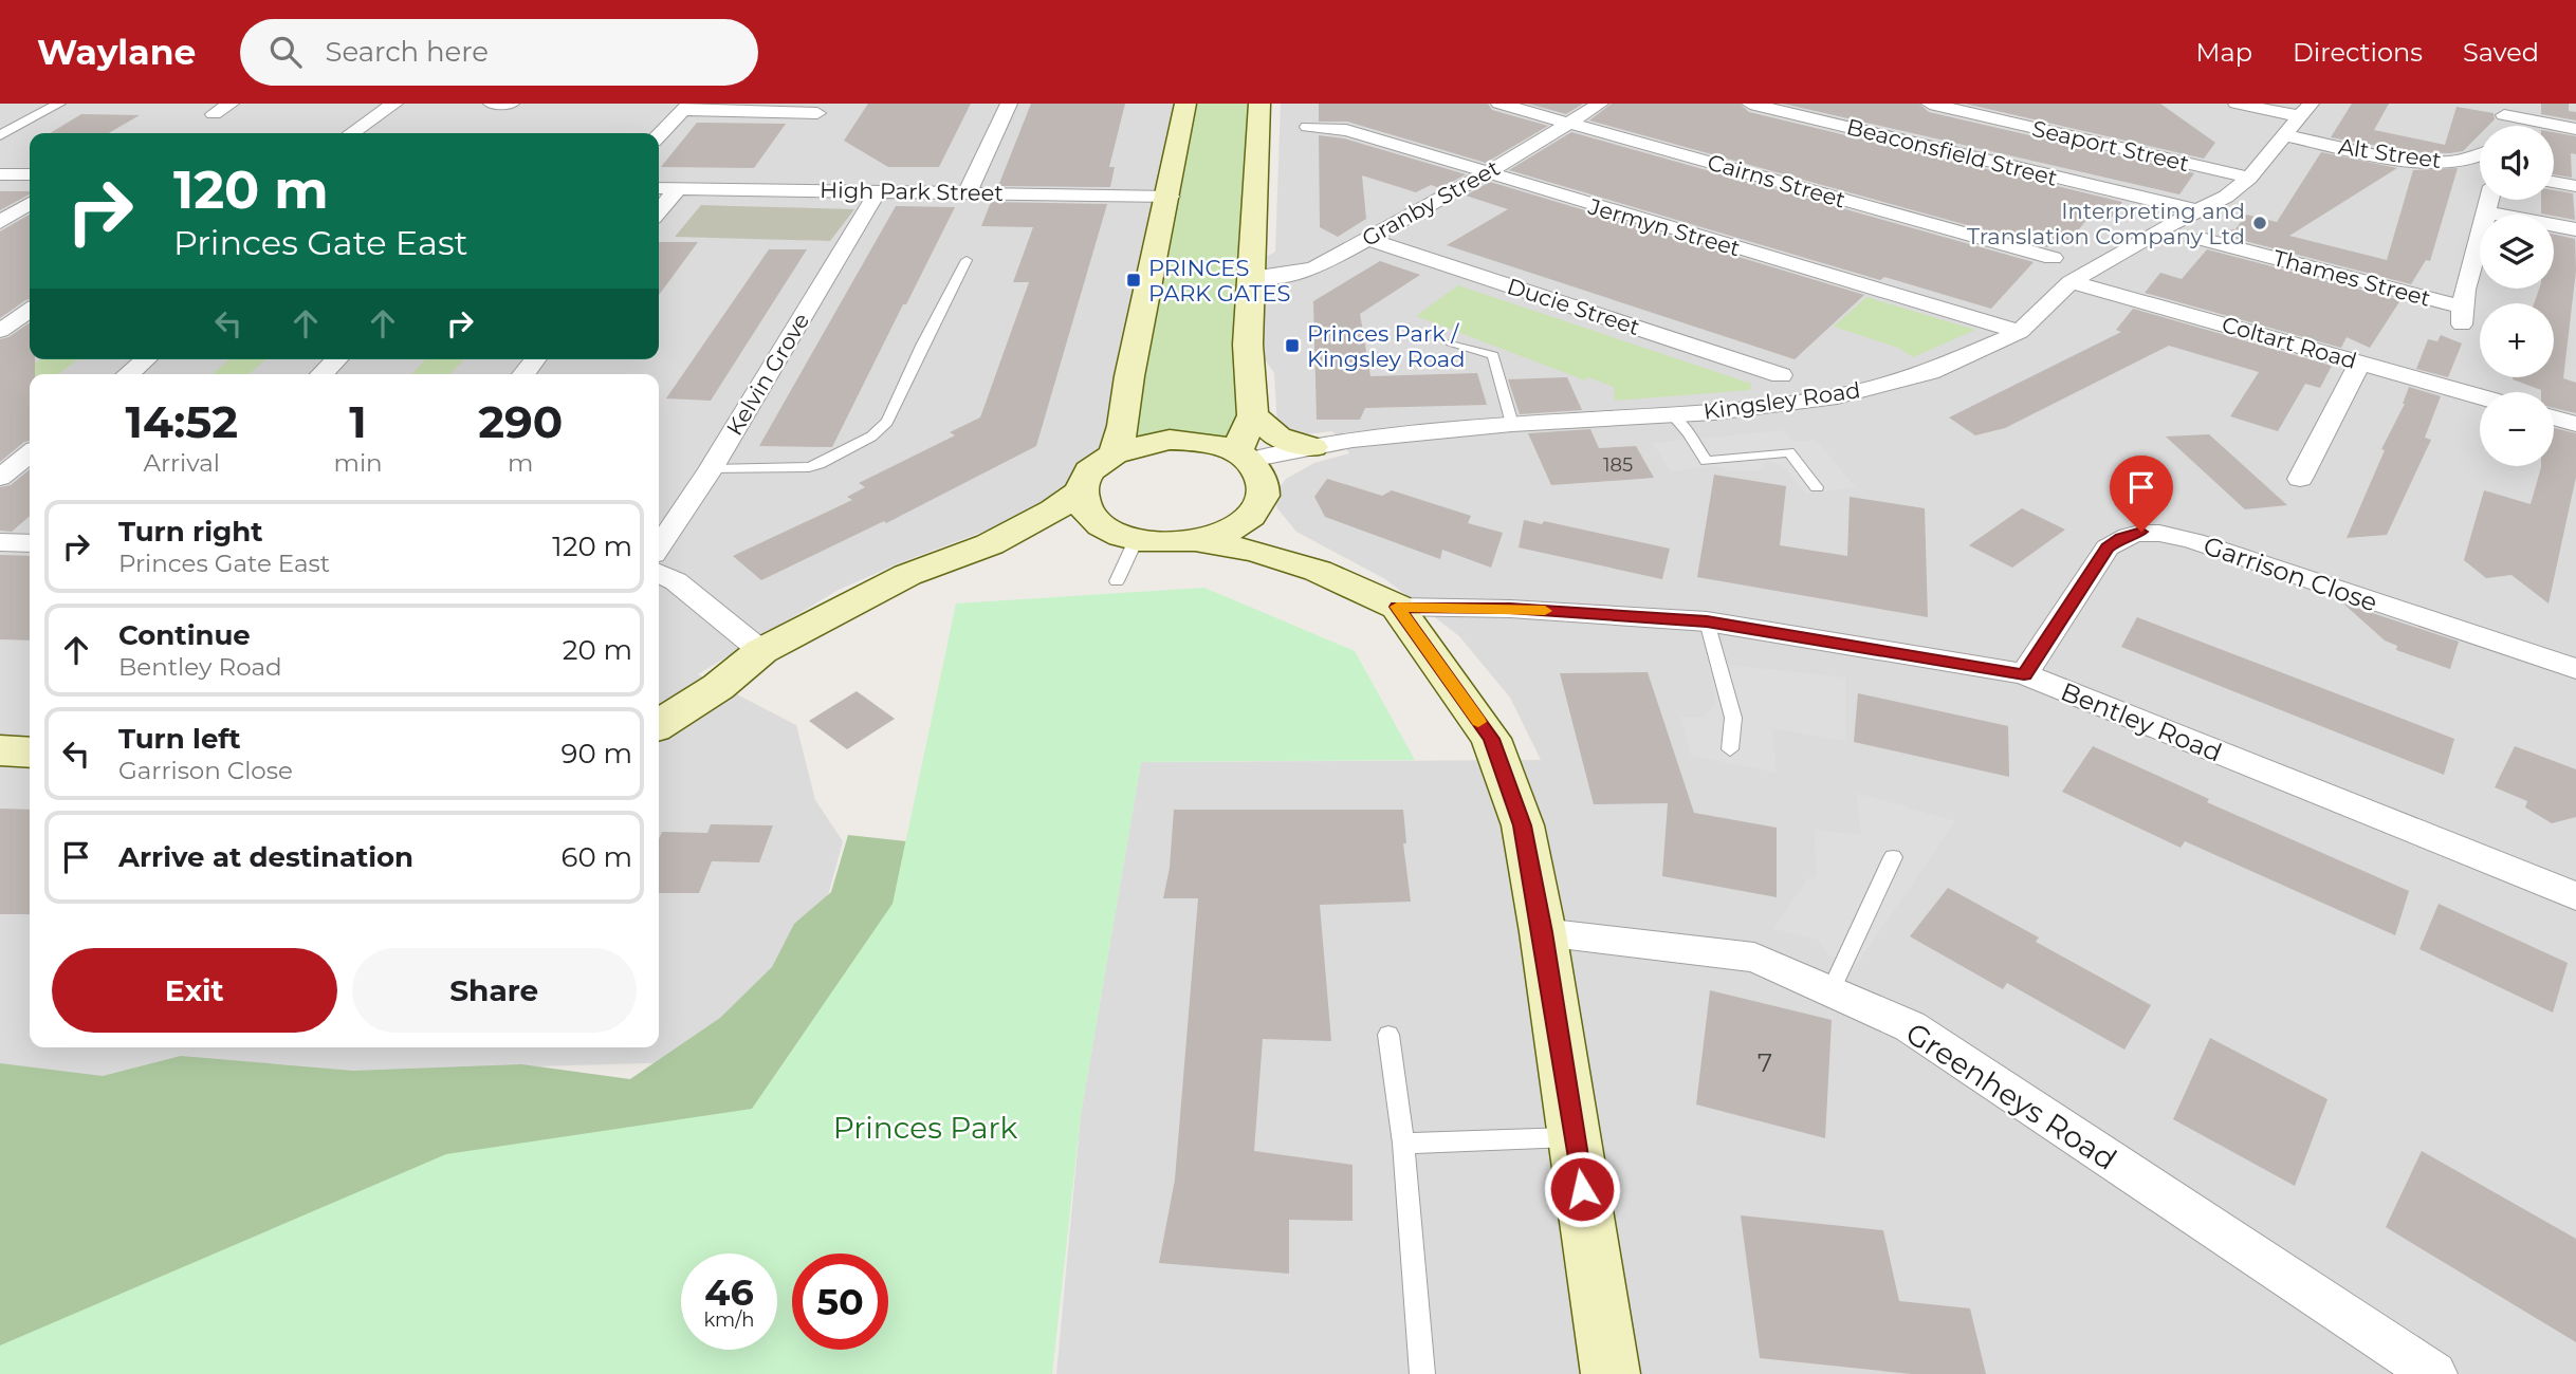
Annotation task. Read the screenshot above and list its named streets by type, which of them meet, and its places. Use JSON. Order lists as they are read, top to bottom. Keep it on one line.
{"streets":{"street":["Seaport Street","Beaconsfield Street","Alt Street","Cairns Street","High Park Street","Granby Street","Jermyn Street","Thames Street","Ducie Street","Coltart Road","Kelvin Grove","Kingsley Road","Garrison Close","Bentley Road","Greenheys Road"]},"crossings":[["Seaport Street","Kingsley Road"],["Beaconsfield Street","Kingsley Road"],["Alt Street","Kingsley Road"],["Cairns Street","Granby Street"],["High Park Street","Kelvin Grove"],["Granby Street","Jermyn Street"],["Granby Street","Ducie Street"],["Jermyn Street","Kingsley Road"],["Coltart Road","Kingsley Road"],["Garrison Close","Bentley Road"]],"parks":["Princes Park"],"places":{"other":["Interpreting and Translation Company Ltd"],"transit":["PRINCES PARK GATES","Princes Park / Kingsley Road"]},"house_numbers":["185","7"],"page":{"header":"Waylane","search":"Search here","nav":["Map","Directions","Saved"],"map_buttons":["+","−"],"turn":["120 m","Princes Gate East"],"eta":["14:52","Arrival","1","min","290","m"],"list":[{"name":"Turn right","note":"Princes Gate East","value":"120 m"},{"name":"Continue","note":"Bentley Road","value":"20 m"},{"name":"Turn left","note":"Garrison Close","value":"90 m"},{"name":"Arrive at destination","value":"60 m"}],"buttons":["Exit","Share"],"speed":"46 km/h","limit":"50"}}
